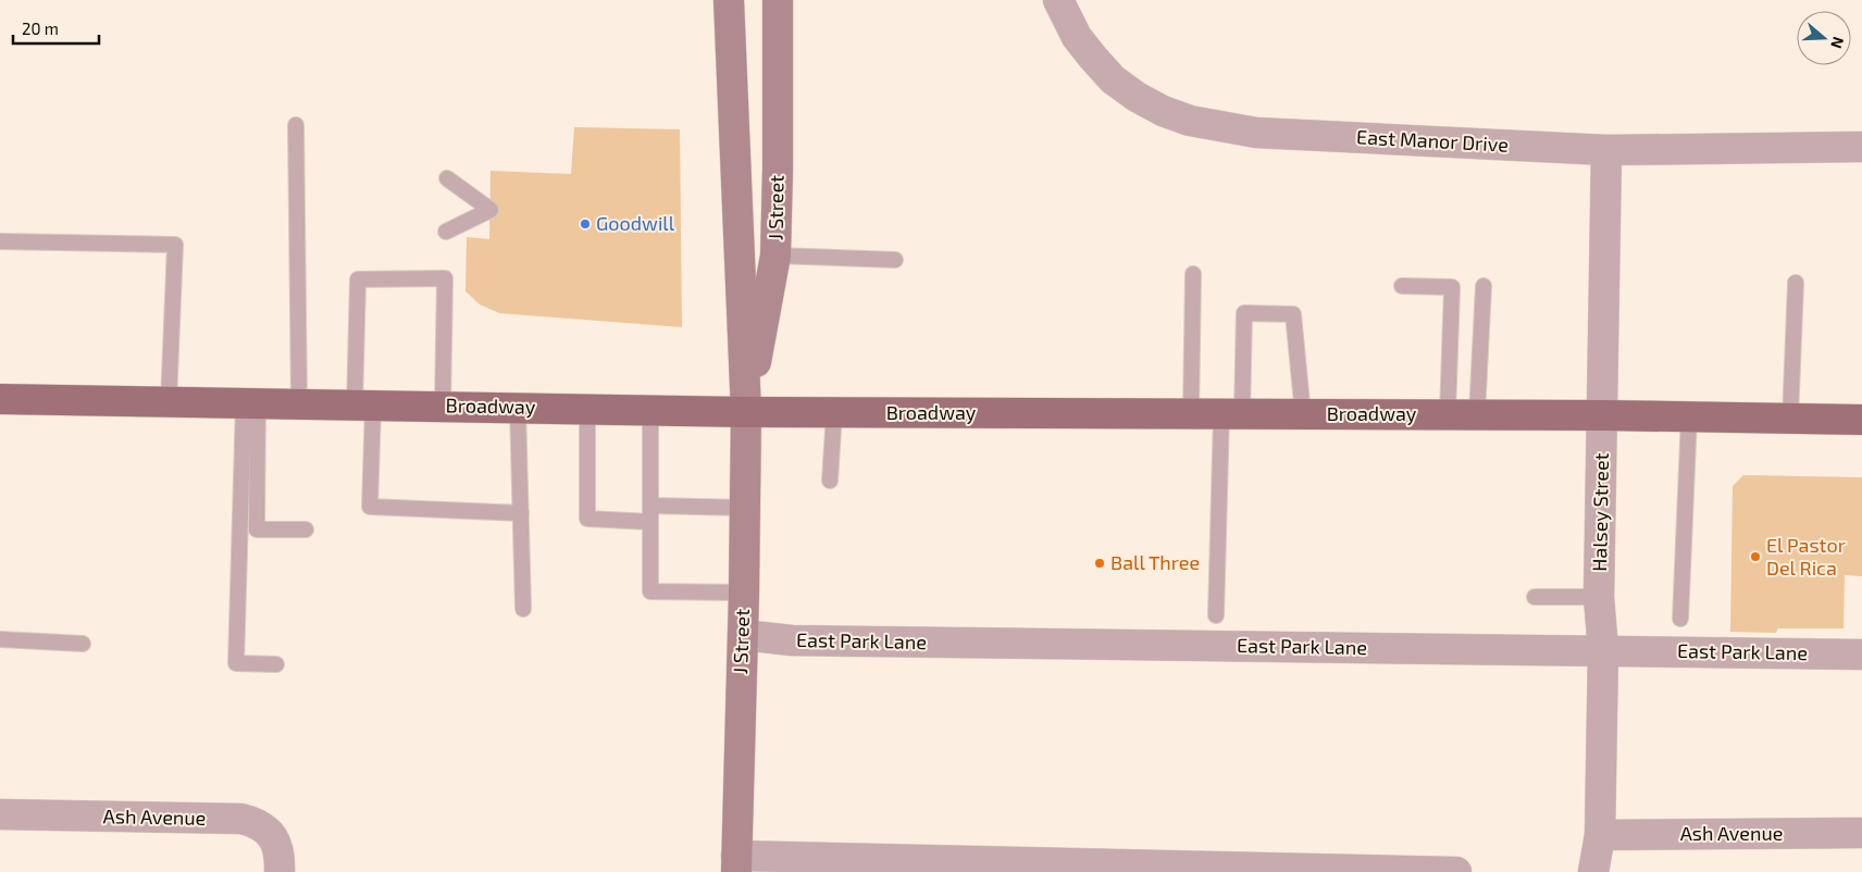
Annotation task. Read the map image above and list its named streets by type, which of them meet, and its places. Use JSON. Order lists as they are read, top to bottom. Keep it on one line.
{"streets":{"main road":["J Street","Broadway"],"street":["East Manor Drive","Halsey Street","East Park Lane","Ash Avenue"]},"crossings":[["East Manor Drive","Halsey Street"],["J Street","Broadway"],["J Street","East Park Lane"],["Broadway","Halsey Street"],["Halsey Street","East Park Lane"],["Halsey Street","Ash Avenue"]],"places":["Goodwill","El Pastor Del Rica","Ball Three"],"scale_bar":"20 m","north":"right"}
